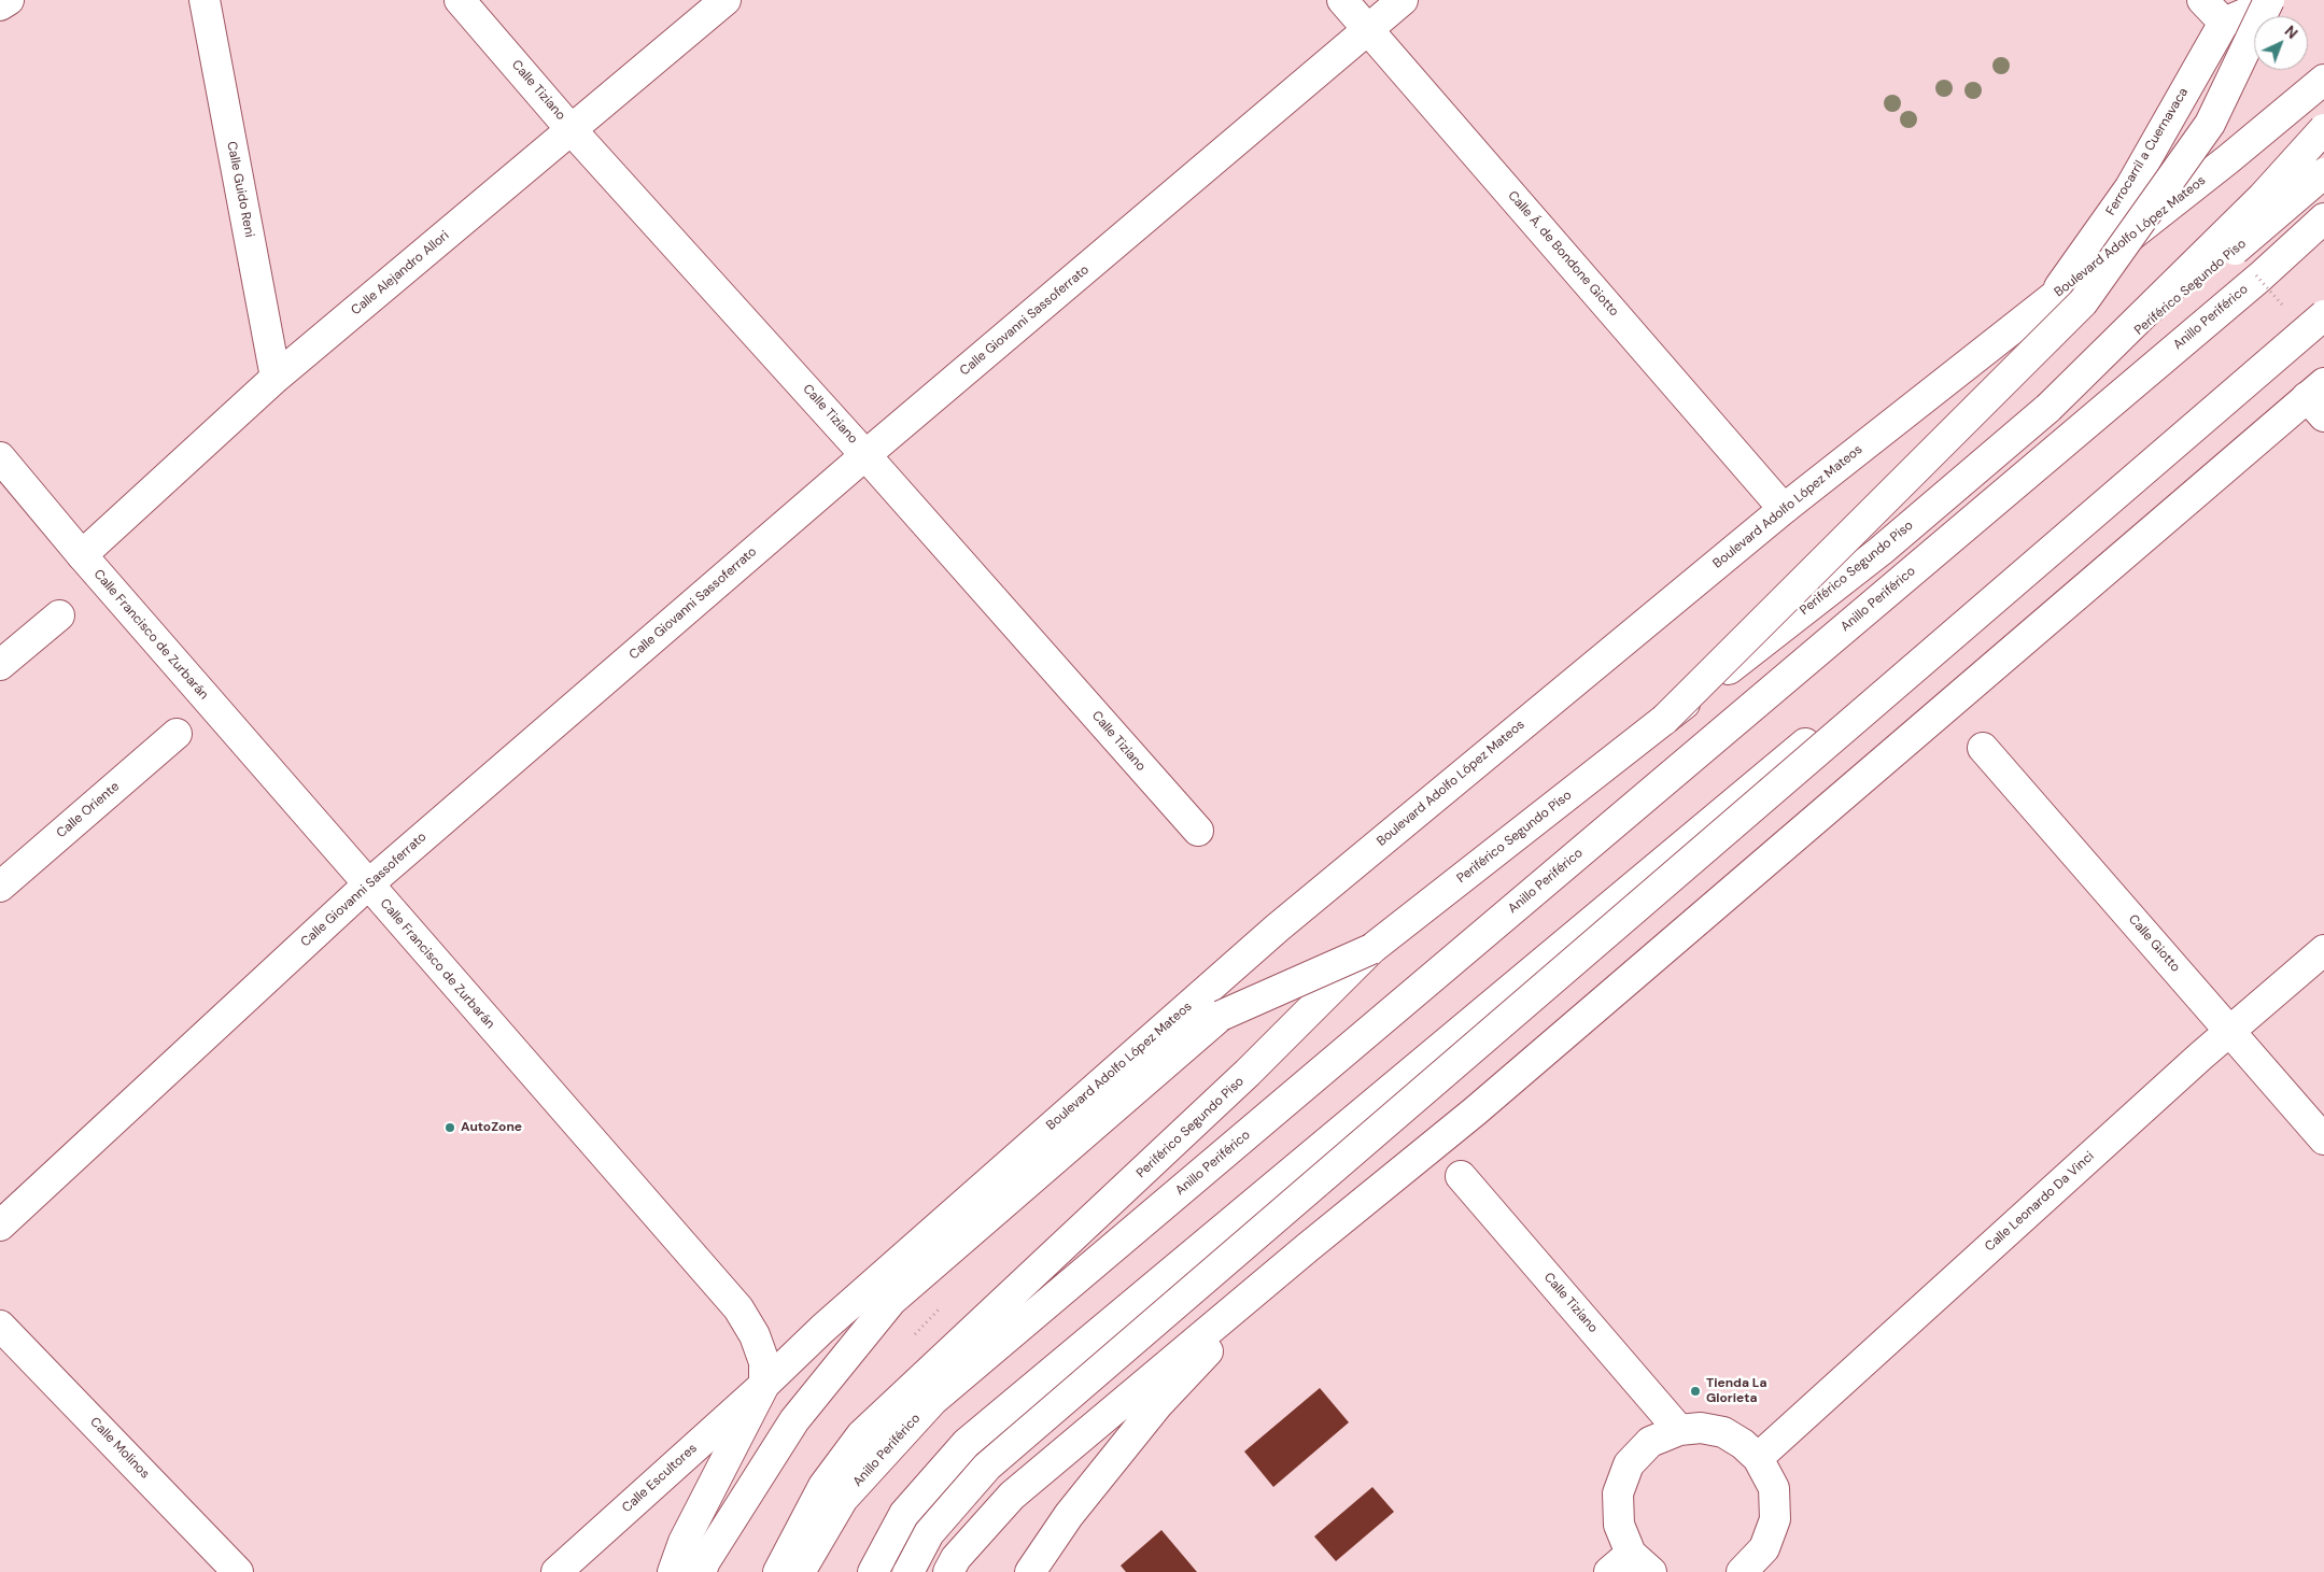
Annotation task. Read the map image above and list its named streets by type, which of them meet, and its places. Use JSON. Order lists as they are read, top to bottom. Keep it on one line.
{"streets":{"main road":["Calle Tiziano","Ferrocarril a Cuernavaca","Calle Guido Reni","Boulevard Adolfo López Mateos","Calle Á. de Bondone Giotto","Calle Alejandro Allori","Periférico Segundo Piso","Anillo Periférico","Calle Giovanni Sassoferrato","Calle Francisco de Zurbarán","Calle Oriente","Calle Giotto","Calle Leonardo Da Vinci","Calle Molinos","Calle Escultores"]},"crossings":[["Calle Tiziano","Calle Alejandro Allori"],["Calle Tiziano","Calle Giovanni Sassoferrato"],["Ferrocarril a Cuernavaca","Boulevard Adolfo López Mateos"],["Calle Guido Reni","Calle Alejandro Allori"],["Boulevard Adolfo López Mateos","Calle Á. de Bondone Giotto"],["Boulevard Adolfo López Mateos","Calle Francisco de Zurbarán"],["Boulevard Adolfo López Mateos","Calle Escultores"],["Calle Á. de Bondone Giotto","Calle Giovanni Sassoferrato"],["Calle Alejandro Allori","Calle Francisco de Zurbarán"],["Calle Giovanni Sassoferrato","Calle Francisco de Zurbarán"],["Calle Francisco de Zurbarán","Calle Escultores"],["Calle Giotto","Calle Leonardo Da Vinci"]],"places":["AutoZone","Tienda La Glorieta"],"north":"top right"}
